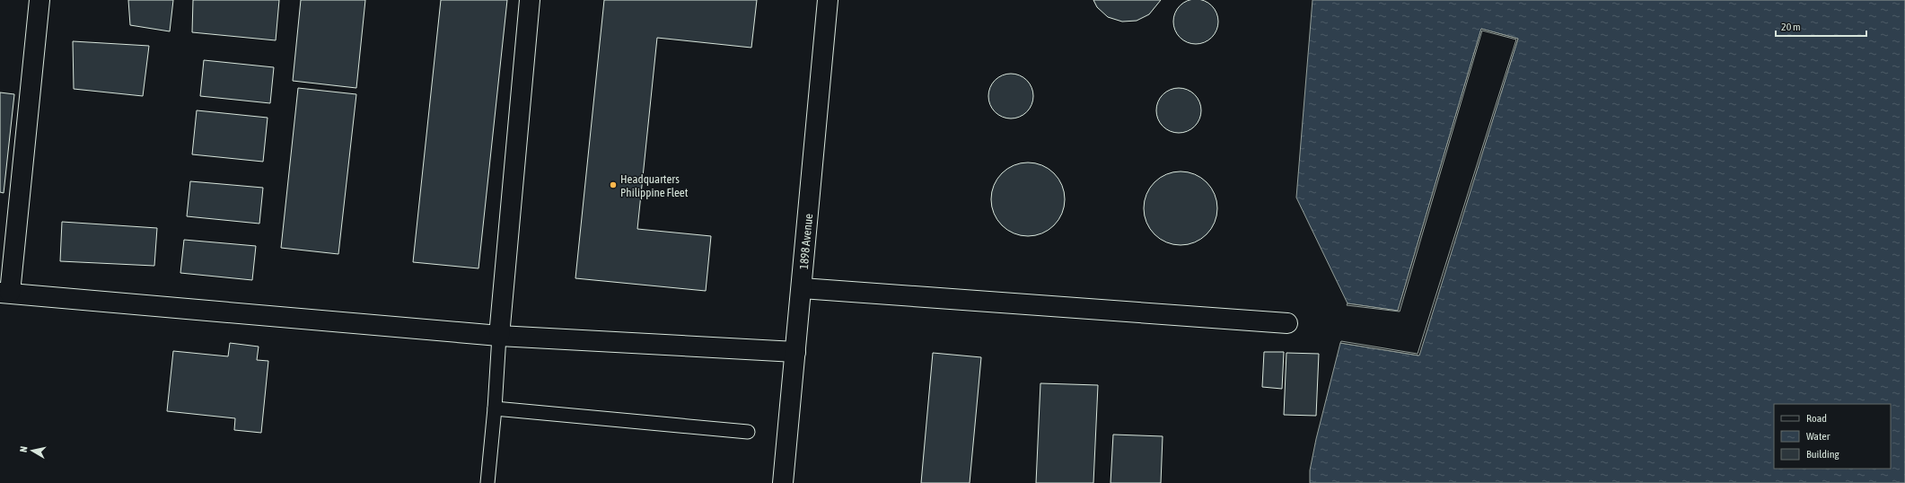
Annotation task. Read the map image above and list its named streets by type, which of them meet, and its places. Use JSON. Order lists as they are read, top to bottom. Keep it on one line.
{"streets":{"street":["1898 Avenue"]},"places":["Headquarters Philippine Fleet"],"legend":["Road","Water","Building"],"scale_bar":"20 m","north":"left"}
